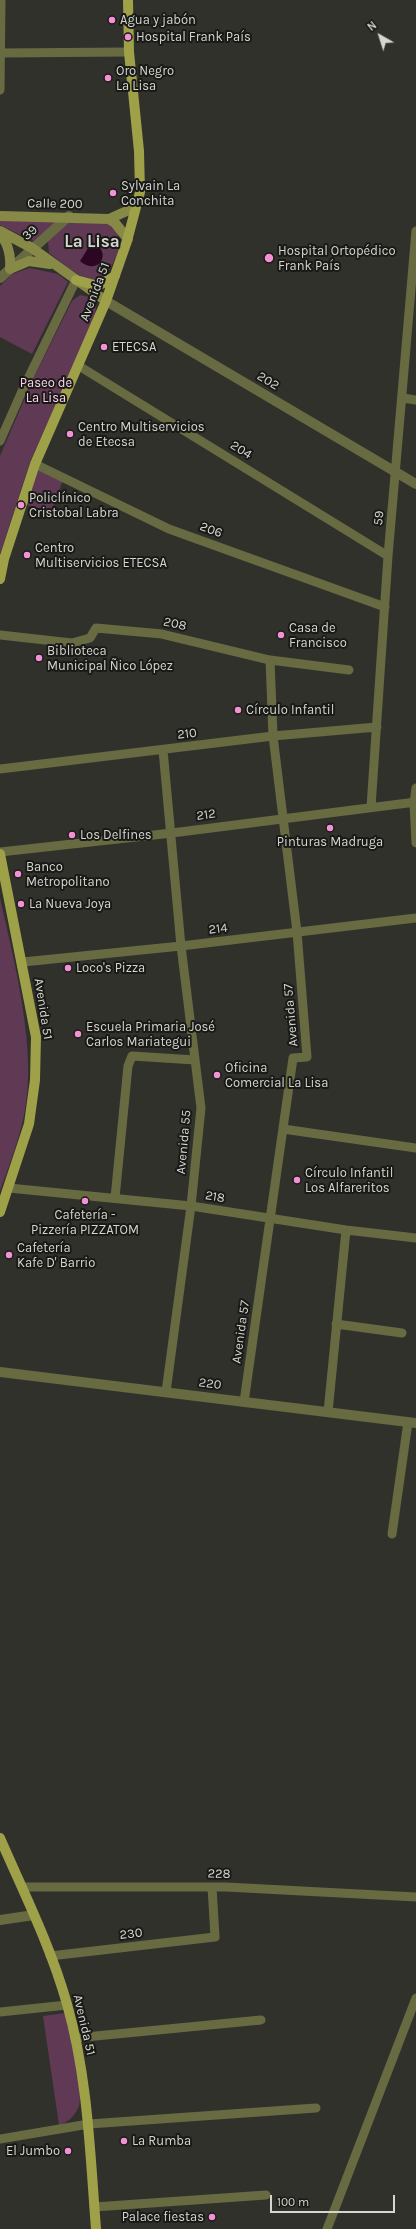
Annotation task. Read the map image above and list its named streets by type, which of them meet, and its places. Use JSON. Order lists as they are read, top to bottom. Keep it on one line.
{"streets":{"main road":["Calle 200","Avenida 51"],"street":["39","202","204","59","206","208","210","212","214","Avenida 57","Avenida 55","218","220","228","230"]},"crossings":[["Calle 200","39"],["Calle 200","Avenida 51"],["Avenida 51","202"],["Avenida 51","204"],["Avenida 51","206"],["Avenida 51","212"],["Avenida 51","214"],["Avenida 51","218"],["Avenida 51","228"],["Avenida 51","230"],["202","59"],["204","59"],["59","206"],["59","210"],["59","212"],["208","Avenida 57"],["210","Avenida 57"],["210","Avenida 55"],["212","Avenida 57"],["212","Avenida 55"],["214","Avenida 57"],["214","Avenida 55"],["Avenida 57","218"],["Avenida 57","220"],["Avenida 55","218"],["Avenida 55","220"],["228","230"]],"districts":["La Lisa"],"parks":["Paseo de La Lisa"],"places":["Agua y jabón","Hospital Frank País","Oro Negro La Lisa","Sylvain La Conchita","Hospital Ortopédico Frank País","ETECSA","Centro Multiservicios de Etecsa","Policlínico Cristobal Labra","Centro Multiservicios ETECSA","Casa de Francisco","Biblioteca Municipal Ñico López","Círculo Infantil","Pinturas Madruga","Los Delfines","Banco Metropolitano","La Nueva Joya","Loco's Pizza","Escuela Primaria José Carlos Mariategui","Oficina Comercial La Lisa","Círculo Infantil Los Alfareritos","Cafetería - Pizzería PIZZATOM","Cafetería Kafe D' Barrio","La Rumba","El Jumbo","Palace fiestas"],"scale_bar":"100 m","north":"top left"}
